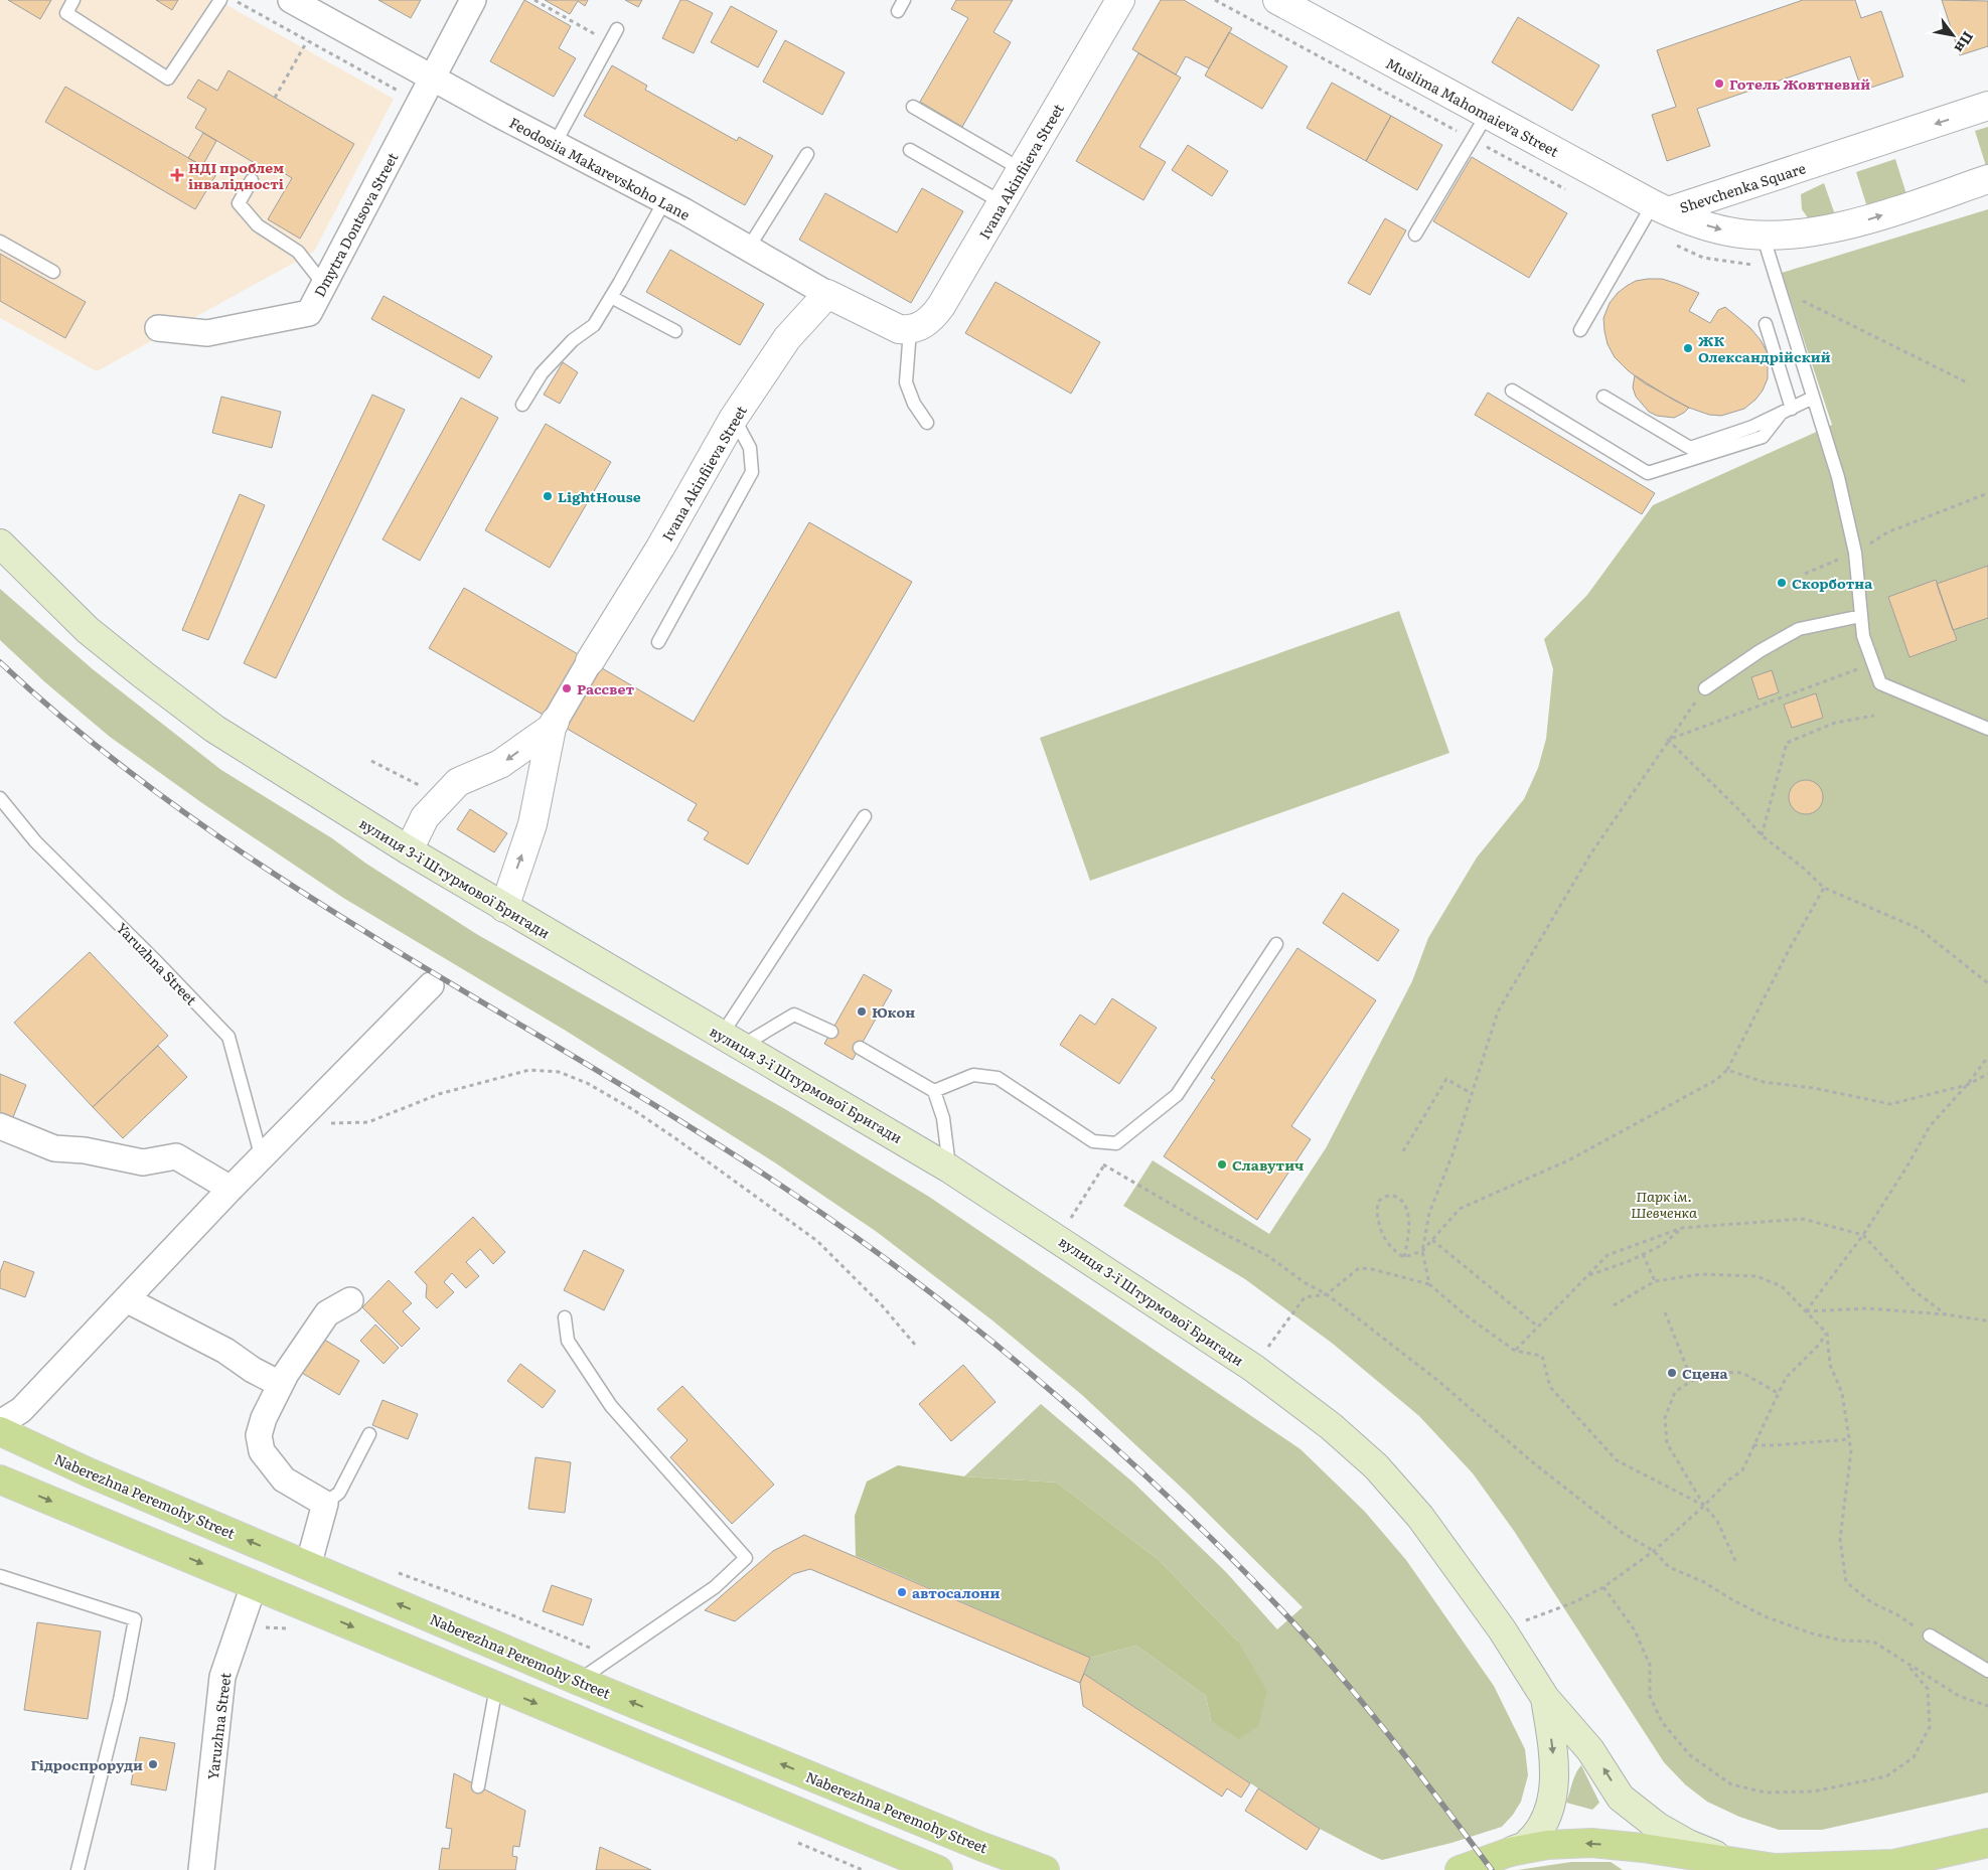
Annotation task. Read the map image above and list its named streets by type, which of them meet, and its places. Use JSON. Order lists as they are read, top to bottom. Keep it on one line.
{"streets":{"main road":["вулиця 3-ї Штурмової Бригади","Naberezhna Peremohy Street"],"street":["Muslima Mahomaieva Street","Feodosiia Makarevskoho Lane","Ivana Akinfiieva Street","Shevchenka Square","Dmytra Dontsova Street","Yaruzhna Street"]},"crossings":[["Muslima Mahomaieva Street","Shevchenka Square"],["Feodosiia Makarevskoho Lane","Ivana Akinfiieva Street"],["Feodosiia Makarevskoho Lane","Dmytra Dontsova Street"]],"parks":["Парк iм. Шевченка"],"places":{"other":["Готель Жовтневий","ЖК Олександрійский","LightHouse","Скорботна","Рассвет","Юкон","Славутич","Сцена","автосалони","Гідроспроруди"],"health":["НДІ проблем інвалідності"]},"north":"bottom right"}
